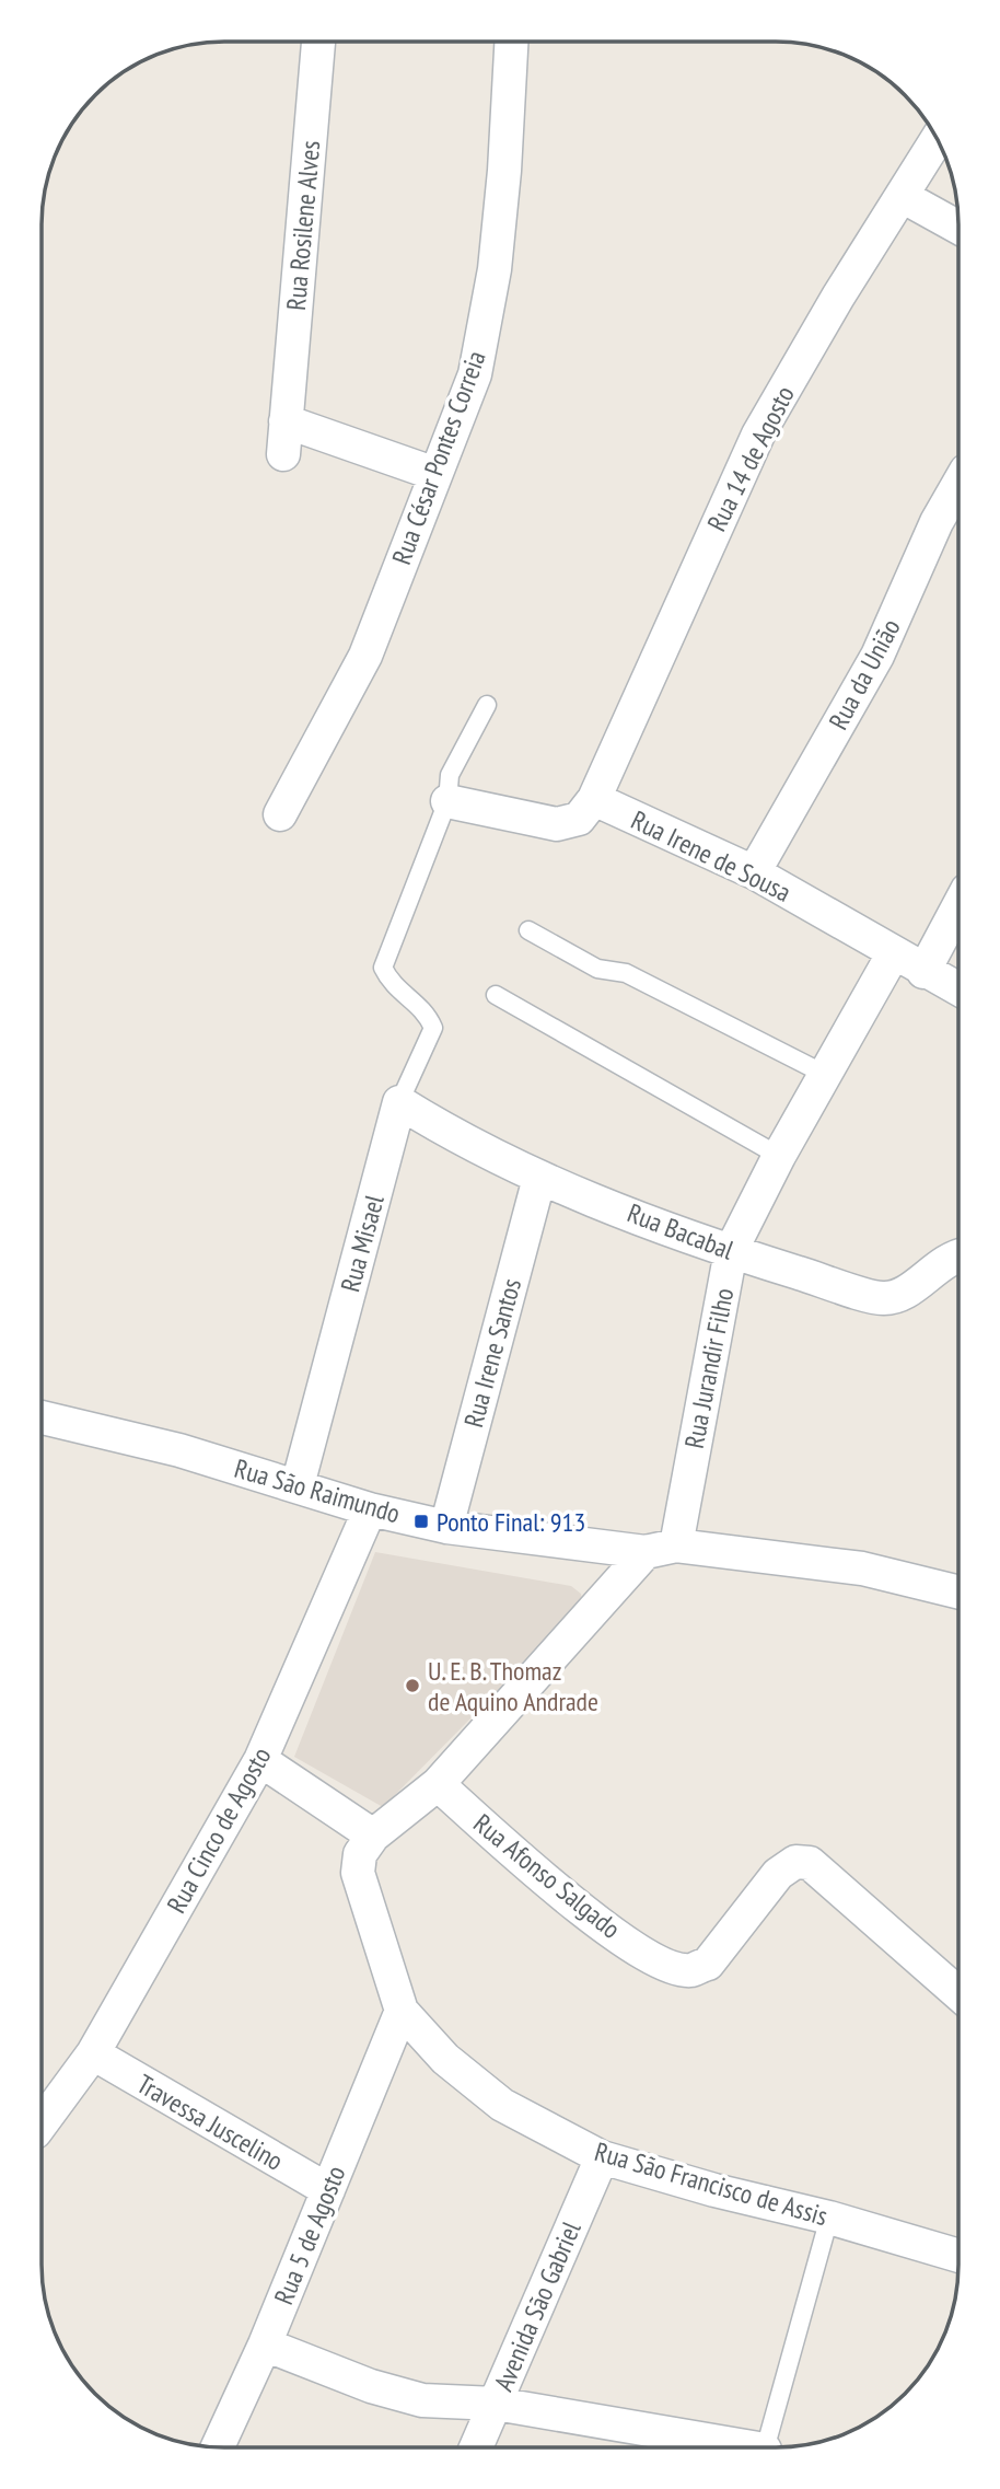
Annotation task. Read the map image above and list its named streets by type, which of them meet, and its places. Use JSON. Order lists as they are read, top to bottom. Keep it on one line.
{"streets":{"street":["Rua Rosilene Alves","Rua César Pontes Correia","Rua 14 de Agosto","Rua da União","Rua Irene de Sousa","Rua Bacabal","Rua Misael","Rua Irene Santos","Rua Jurandir Filho","Rua São Raimundo","Rua Cinco de Agosto","Rua Afonso Salgado","Travessa Juscelino","Rua São Francisco de Assis","Rua 5 de Agosto","Avenida São Gabriel"]},"crossings":[["Rua 14 de Agosto","Rua Irene de Sousa"],["Rua da União","Rua Irene de Sousa"],["Rua Bacabal","Rua Misael"],["Rua Bacabal","Rua Irene Santos"],["Rua Bacabal","Rua Jurandir Filho"],["Rua Misael","Rua São Raimundo"],["Rua Irene Santos","Rua São Raimundo"],["Rua Jurandir Filho","Rua São Raimundo"],["Rua São Raimundo","Rua Cinco de Agosto"],["Rua Cinco de Agosto","Travessa Juscelino"],["Travessa Juscelino","Rua 5 de Agosto"],["Rua São Francisco de Assis","Rua 5 de Agosto"],["Rua São Francisco de Assis","Avenida São Gabriel"]],"places":{"transit":["Ponto Final: 913"],"other":["U. E. B. Thomaz de Aquino Andrade"]}}
